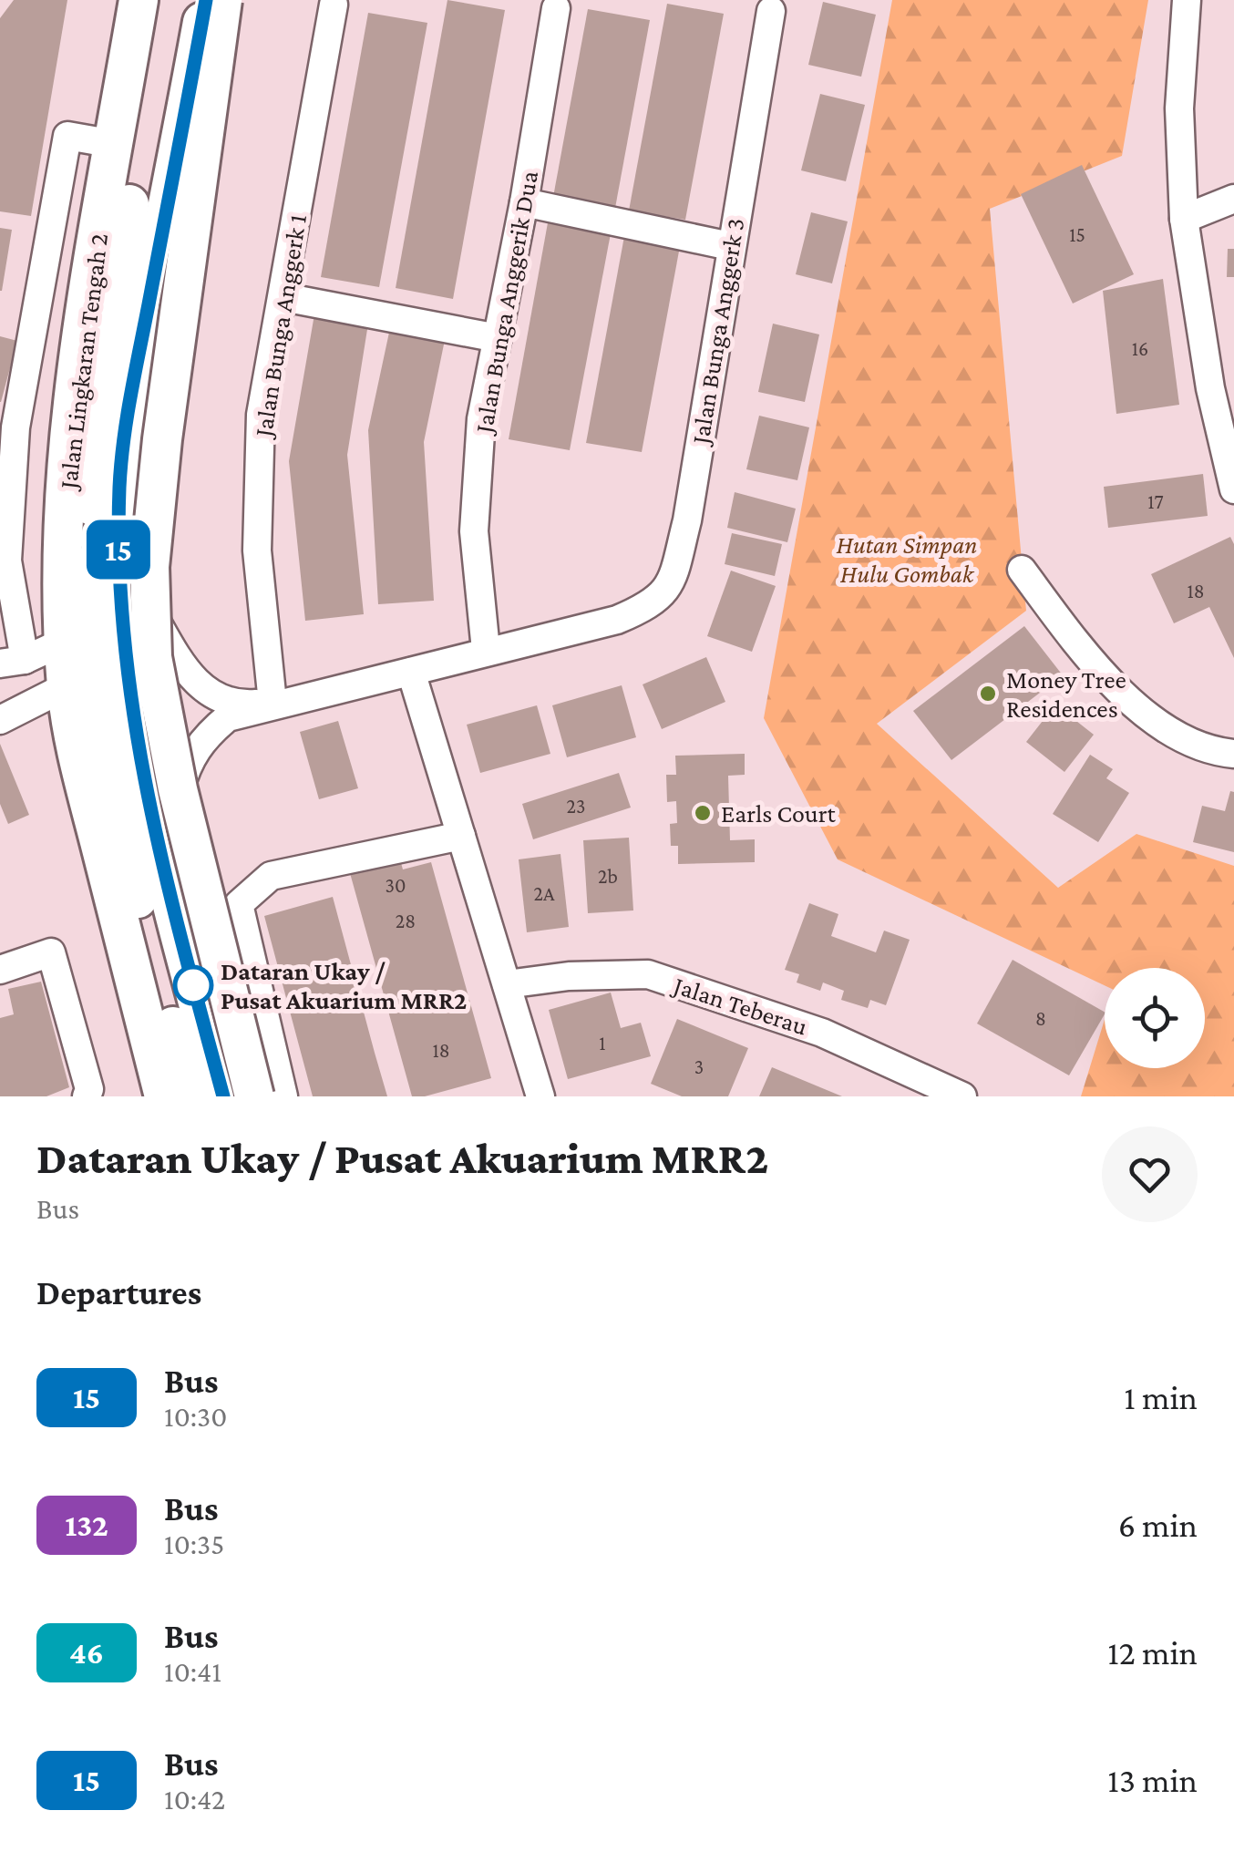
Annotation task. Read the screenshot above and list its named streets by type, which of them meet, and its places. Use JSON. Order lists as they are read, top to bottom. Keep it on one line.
{"streets":{"highway":["Jalan Lingkaran Tengah 2"],"street":["Jalan Bunga Anggerik Dua","Jalan Bunga Anggerk 1","Jalan Bunga Anggerk 3","Jalan Teberau"]},"crossings":[["Jalan Bunga Anggerik Dua","Jalan Bunga Anggerk 3"],["Jalan Bunga Anggerk 1","Jalan Bunga Anggerk 3"]],"parks":["Hutan Simpan Hulu Gombak"],"places":["Money Tree Residences","Earls Court","Dataran Ukay / Pusat Akuarium MRR2"],"lines":["bus line 15"],"house_numbers":["15","16","17","18","23","2b","30","2A","28","8","1","18","3"],"page":{"on_map":"15","heading":[["Dataran Ukay / Pusat Akuarium MRR2","Bus"],"Departures"],"list":[{"mark":"15","name":"Bus","note":"10:30","value":"1 min"},{"mark":"132","name":"Bus","note":"10:35","value":"6 min"},{"mark":"46","name":"Bus","note":"10:41","value":"12 min"},{"mark":"15","name":"Bus","note":"10:42","value":"13 min"}]}}
